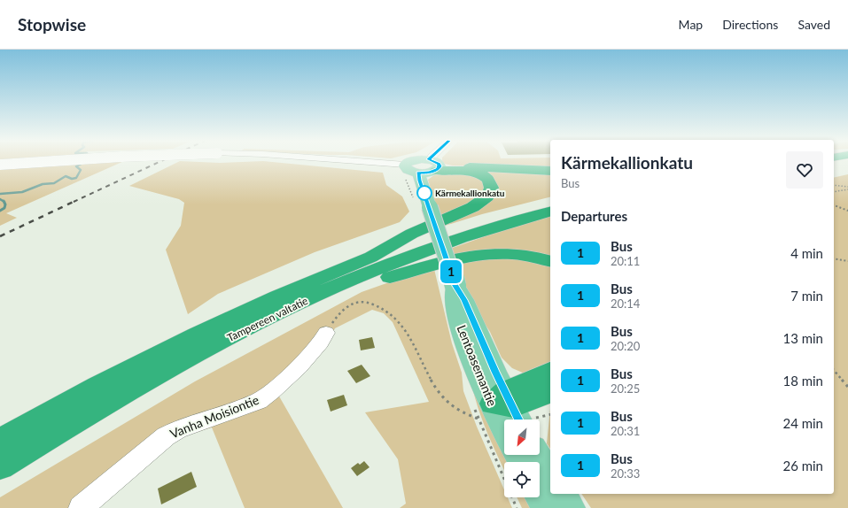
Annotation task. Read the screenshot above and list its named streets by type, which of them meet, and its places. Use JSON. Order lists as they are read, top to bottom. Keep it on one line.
{"streets":{"highway":["Tampereen valtatie"],"main road":["Lentoasemantie"],"street":["Vanha Moisiontie"]},"places":["Kärmekallionkatu"],"lines":["bus line 1"],"north":"bottom left","page":{"header":"Stopwise","nav":["Map","Directions","Saved"],"on_map":"1","heading":[["Kärmekallionkatu","Bus"],"Departures"],"list":[{"mark":"1","name":"Bus","note":"20:11","value":"4 min"},{"mark":"1","name":"Bus","note":"20:14","value":"7 min"},{"mark":"1","name":"Bus","note":"20:20","value":"13 min"},{"mark":"1","name":"Bus","note":"20:25","value":"18 min"},{"mark":"1","name":"Bus","note":"20:31","value":"24 min"},{"mark":"1","name":"Bus","note":"20:33","value":"26 min"}]}}
